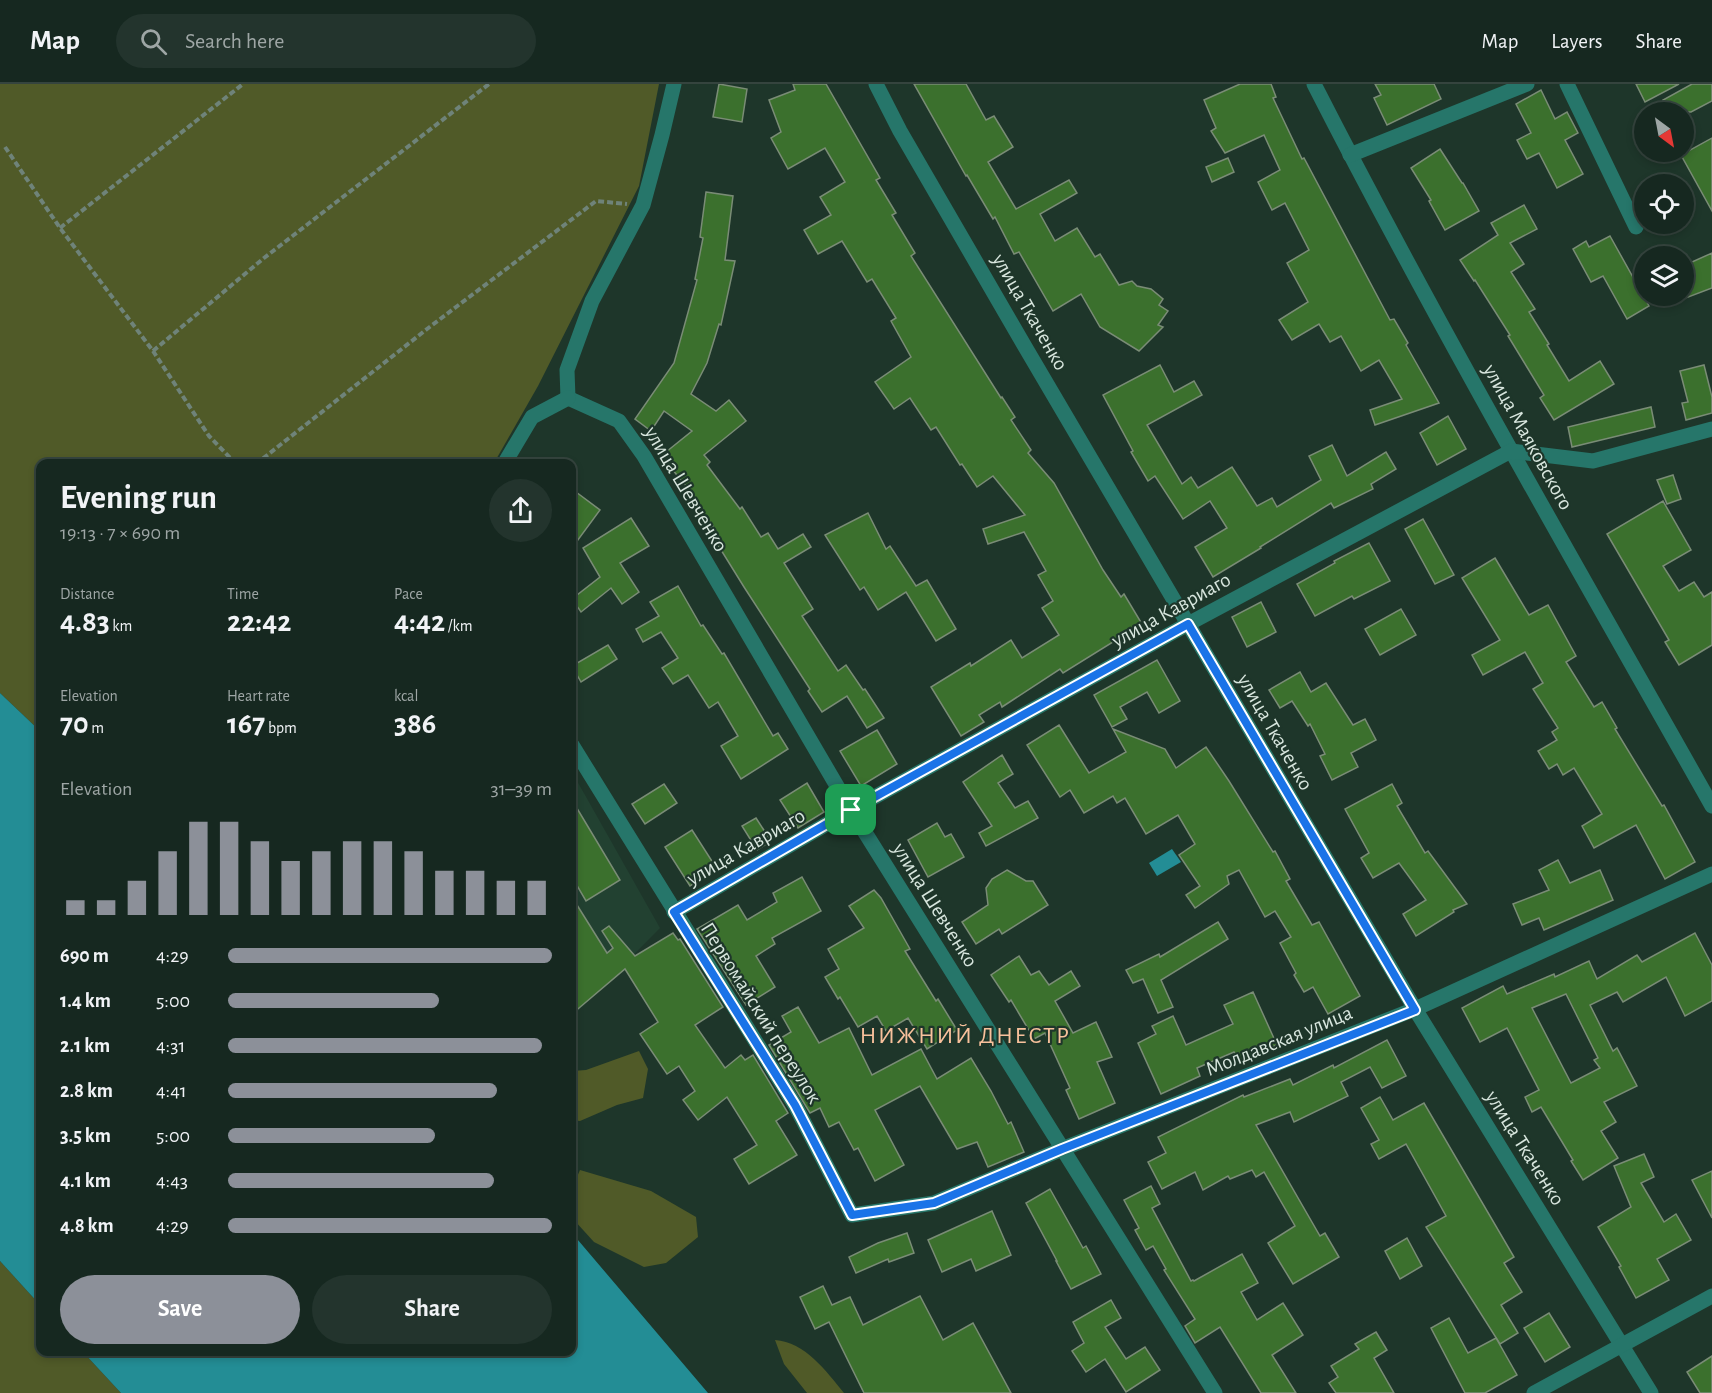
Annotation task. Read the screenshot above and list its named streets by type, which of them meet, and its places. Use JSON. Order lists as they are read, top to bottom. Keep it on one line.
{"streets":{"street":["улица Ткаченко","улица Маяковского","улица Шевченко","улица Кавриаго","Первомайский переулок","Молдавская улица"]},"crossings":[["улица Ткаченко","улица Кавриаго"],["улица Ткаченко","Молдавская улица"],["улица Маяковского","улица Кавриаго"],["улица Шевченко","улица Кавриаго"],["улица Шевченко","Молдавская улица"],["улица Кавриаго","Первомайский переулок"],["Первомайский переулок","Молдавская улица"]],"districts":["НИЖНИЙ ДНЕСТР"],"north":"bottom right","page":{"header":"Map","search":"Search here","nav":["Map","Layers","Share"],"heading":["Evening run","19:13 · 7 × 690 m"],"stats":[["Distance","4.83 km"],["Time","22:42"],["Pace","4:42 /km"],["Elevation","70 m"],["Heart rate","167 bpm"],["kcal","386"]],"chart":["Elevation","31–39 m"],"list":[{"name":"690 m","note":"4:29"},{"name":"1.4 km","note":"5:00"},{"name":"2.1 km","note":"4:31"},{"name":"2.8 km","note":"4:41"},{"name":"3.5 km","note":"5:00"},{"name":"4.1 km","note":"4:43"},{"name":"4.8 km","note":"4:29"}],"buttons":["Save","Share"]}}
